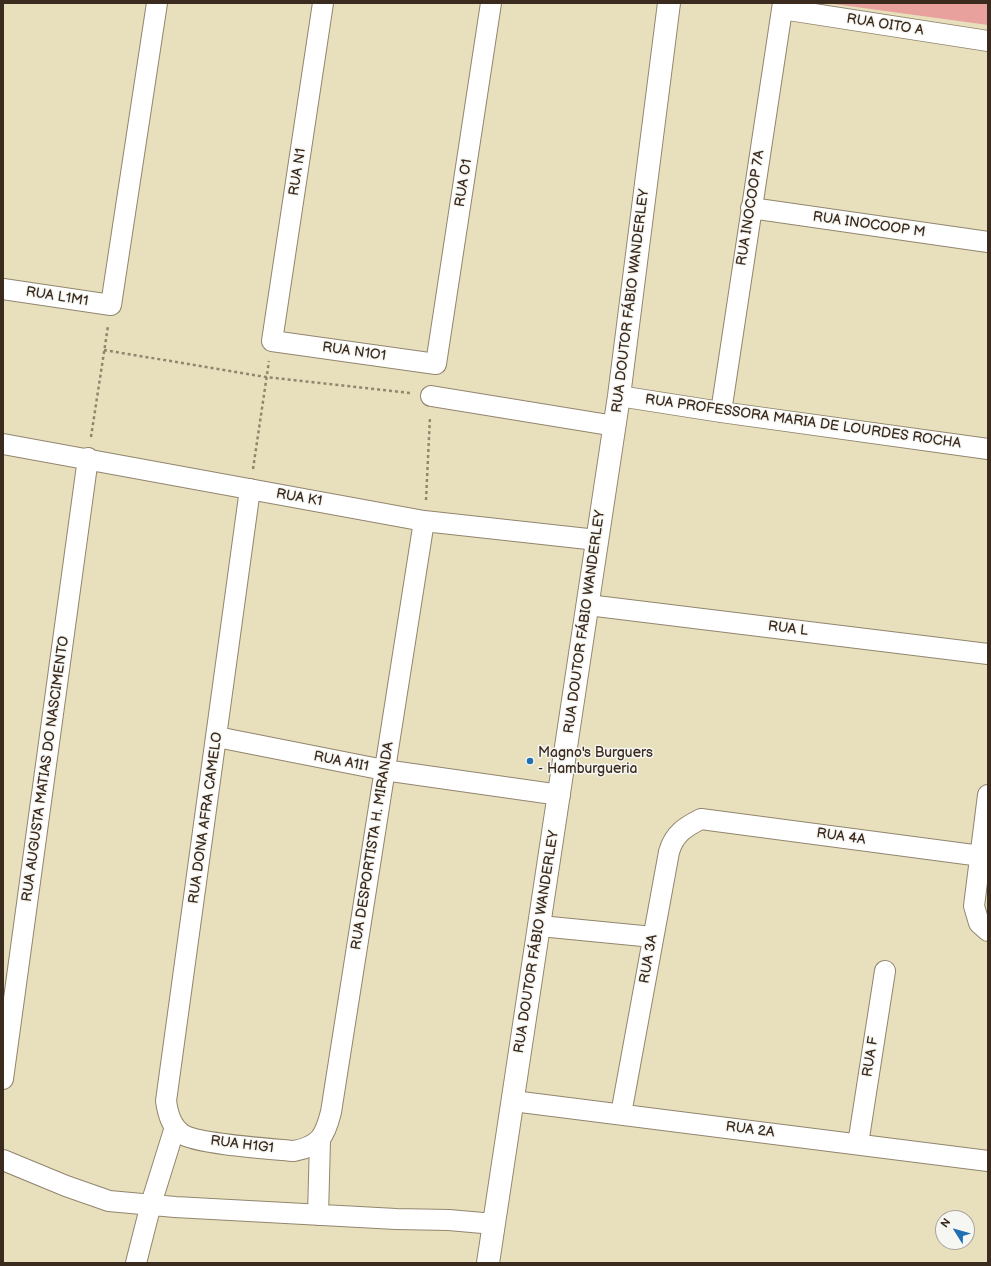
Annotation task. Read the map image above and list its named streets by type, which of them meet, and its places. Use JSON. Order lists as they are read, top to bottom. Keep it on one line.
{"streets":{"street":["RUA OITO A","RUA N1","RUA O1","RUA INOCOOP 7A","RUA INOCOOP M","RUA L1M1","RUA DOUTOR FÁBIO WANDERLEY","RUA N1O1","RUA PROFESSORA MARIA DE LOURDES ROCHA","RUA K1","RUA L","RUA A1I1","RUA AUGUSTA MATIAS DO NASCIMENTO","RUA DONA AFRA CAMELO","RUA 4A","RUA DESPORTISTA H. MIRANDA","RUA 3A","RUA F","RUA 2A","RUA H1G1"]},"crossings":[["RUA OITO A","RUA INOCOOP 7A"],["RUA N1","RUA N1O1"],["RUA O1","RUA N1O1"],["RUA INOCOOP 7A","RUA INOCOOP M"],["RUA INOCOOP 7A","RUA PROFESSORA MARIA DE LOURDES ROCHA"],["RUA DOUTOR FÁBIO WANDERLEY","RUA PROFESSORA MARIA DE LOURDES ROCHA"],["RUA DOUTOR FÁBIO WANDERLEY","RUA K1"],["RUA DOUTOR FÁBIO WANDERLEY","RUA L"],["RUA DOUTOR FÁBIO WANDERLEY","RUA A1I1"],["RUA DOUTOR FÁBIO WANDERLEY","RUA 2A"],["RUA K1","RUA AUGUSTA MATIAS DO NASCIMENTO"],["RUA K1","RUA DONA AFRA CAMELO"],["RUA K1","RUA DESPORTISTA H. MIRANDA"],["RUA A1I1","RUA DONA AFRA CAMELO"],["RUA A1I1","RUA DESPORTISTA H. MIRANDA"],["RUA DONA AFRA CAMELO","RUA H1G1"],["RUA 4A","RUA 3A"],["RUA DESPORTISTA H. MIRANDA","RUA H1G1"],["RUA 3A","RUA 2A"],["RUA F","RUA 2A"]],"places":["Magno's Burguers - Hamburgueria"],"north":"top left"}
